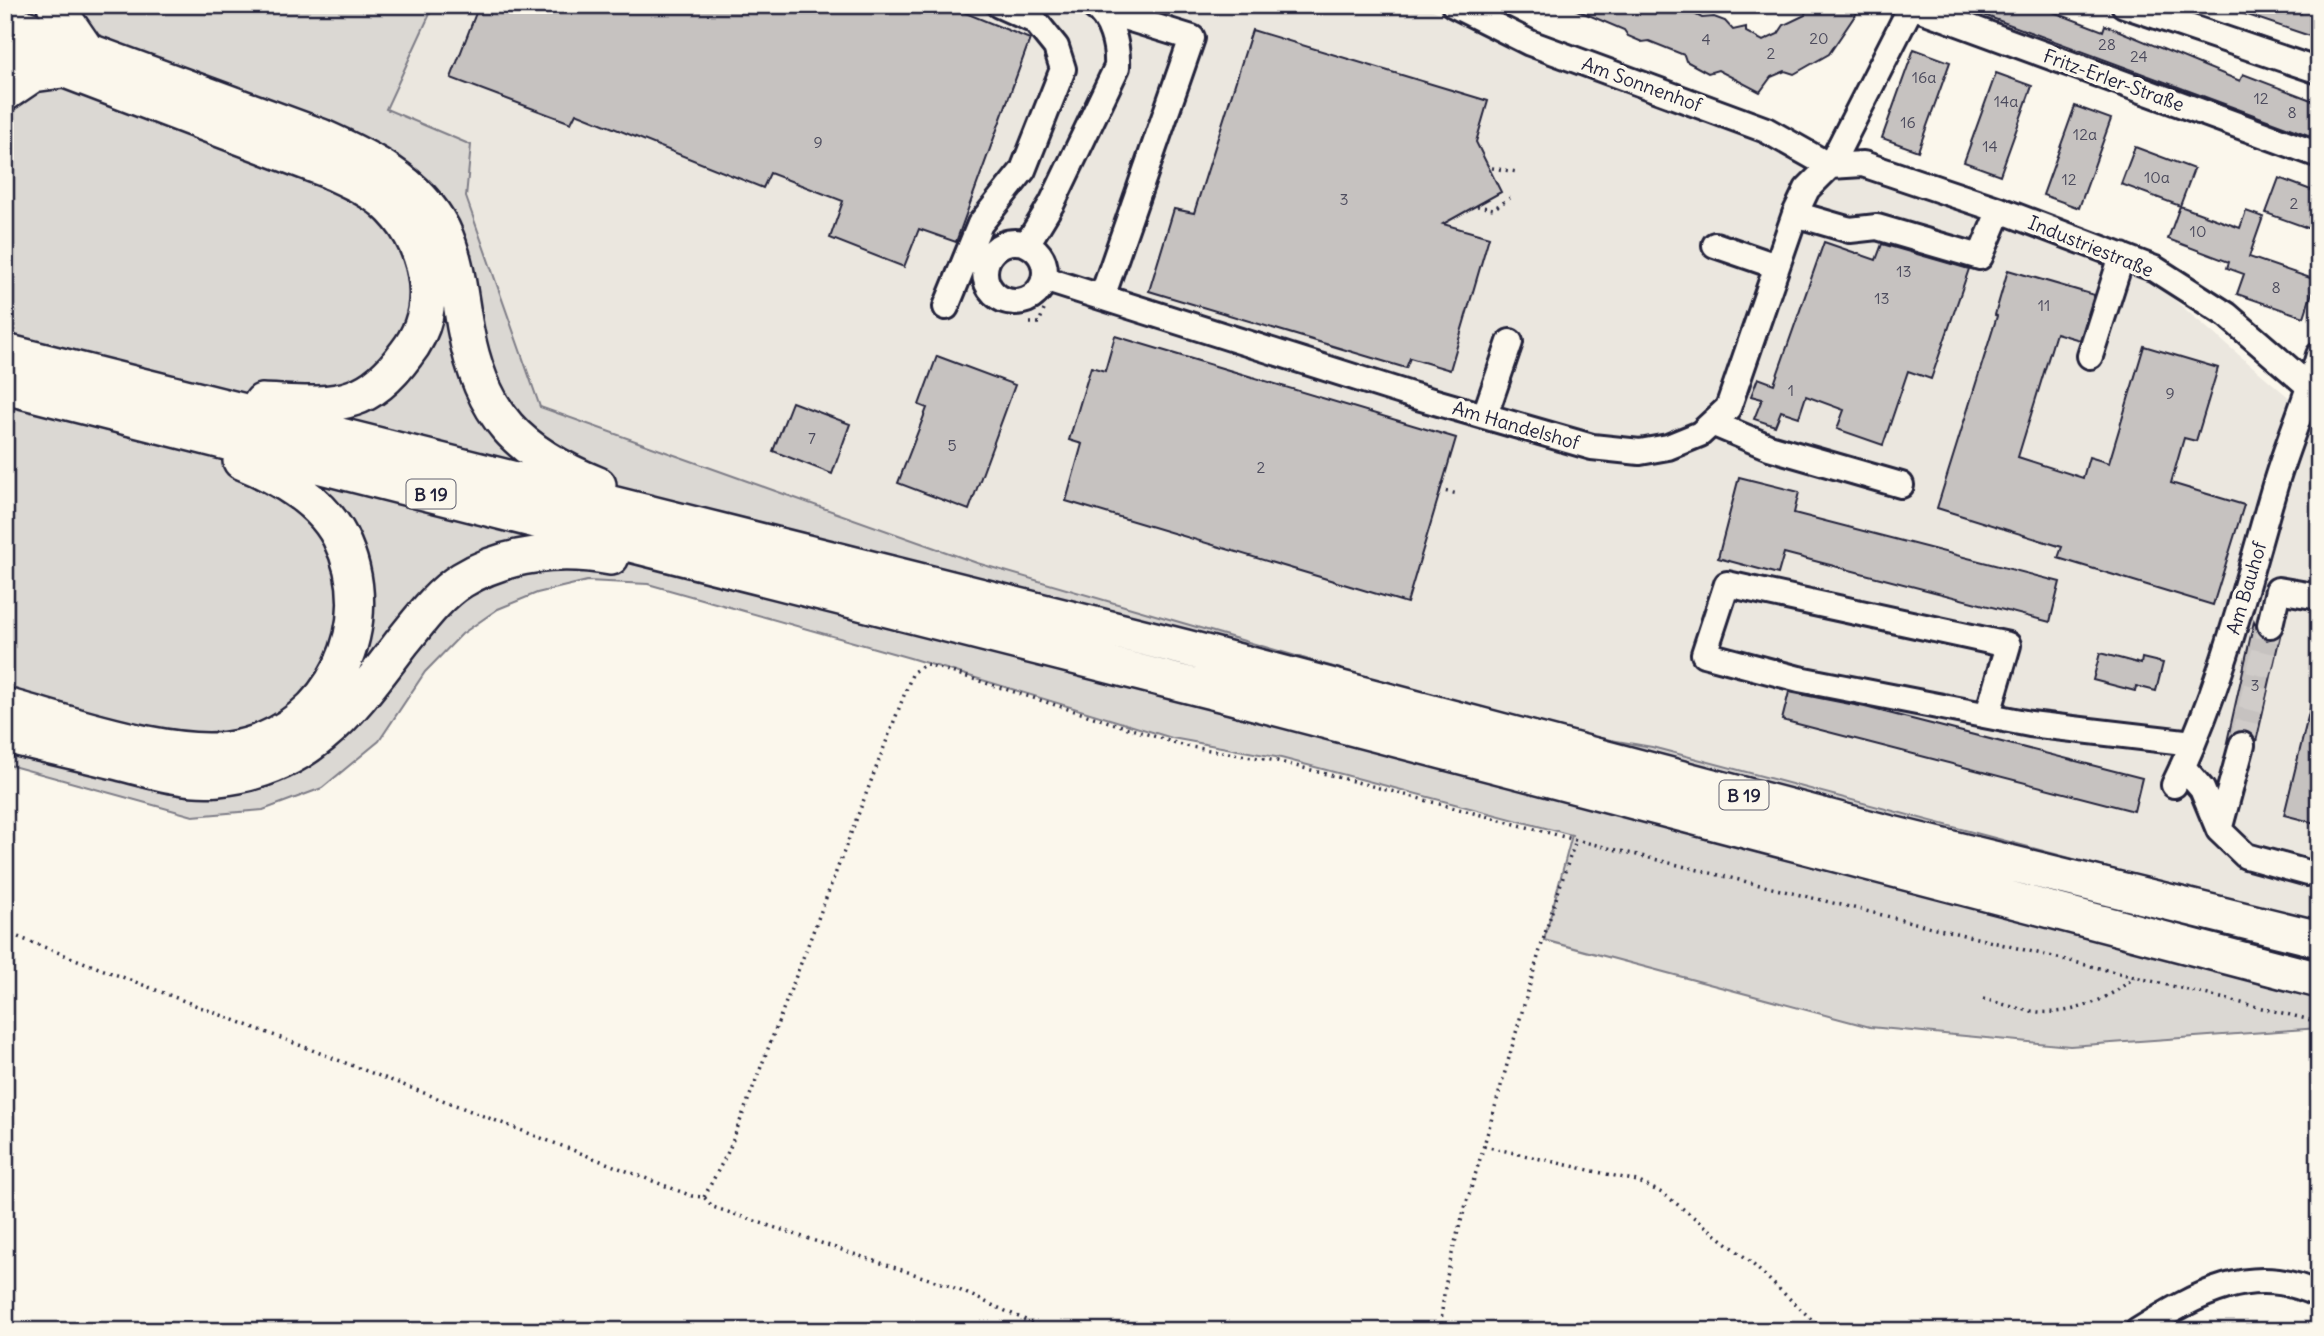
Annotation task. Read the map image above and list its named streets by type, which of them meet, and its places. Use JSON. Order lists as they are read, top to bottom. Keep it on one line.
{"streets":{"highway":["B 19"],"street":["Fritz-Erler-Straße","Am Sonnenhof","Industriestraße","Am Handelshof","Am Bauhof"]},"crossings":[["Am Sonnenhof","Industriestraße"],["Industriestraße","Am Bauhof"]],"house_numbers":["20","4","28","2","24","16a","12","14a","8","16","12a","9","14","10a","12","3","2","10","13","8","13","11","1","9","7","5","2","3"]}
